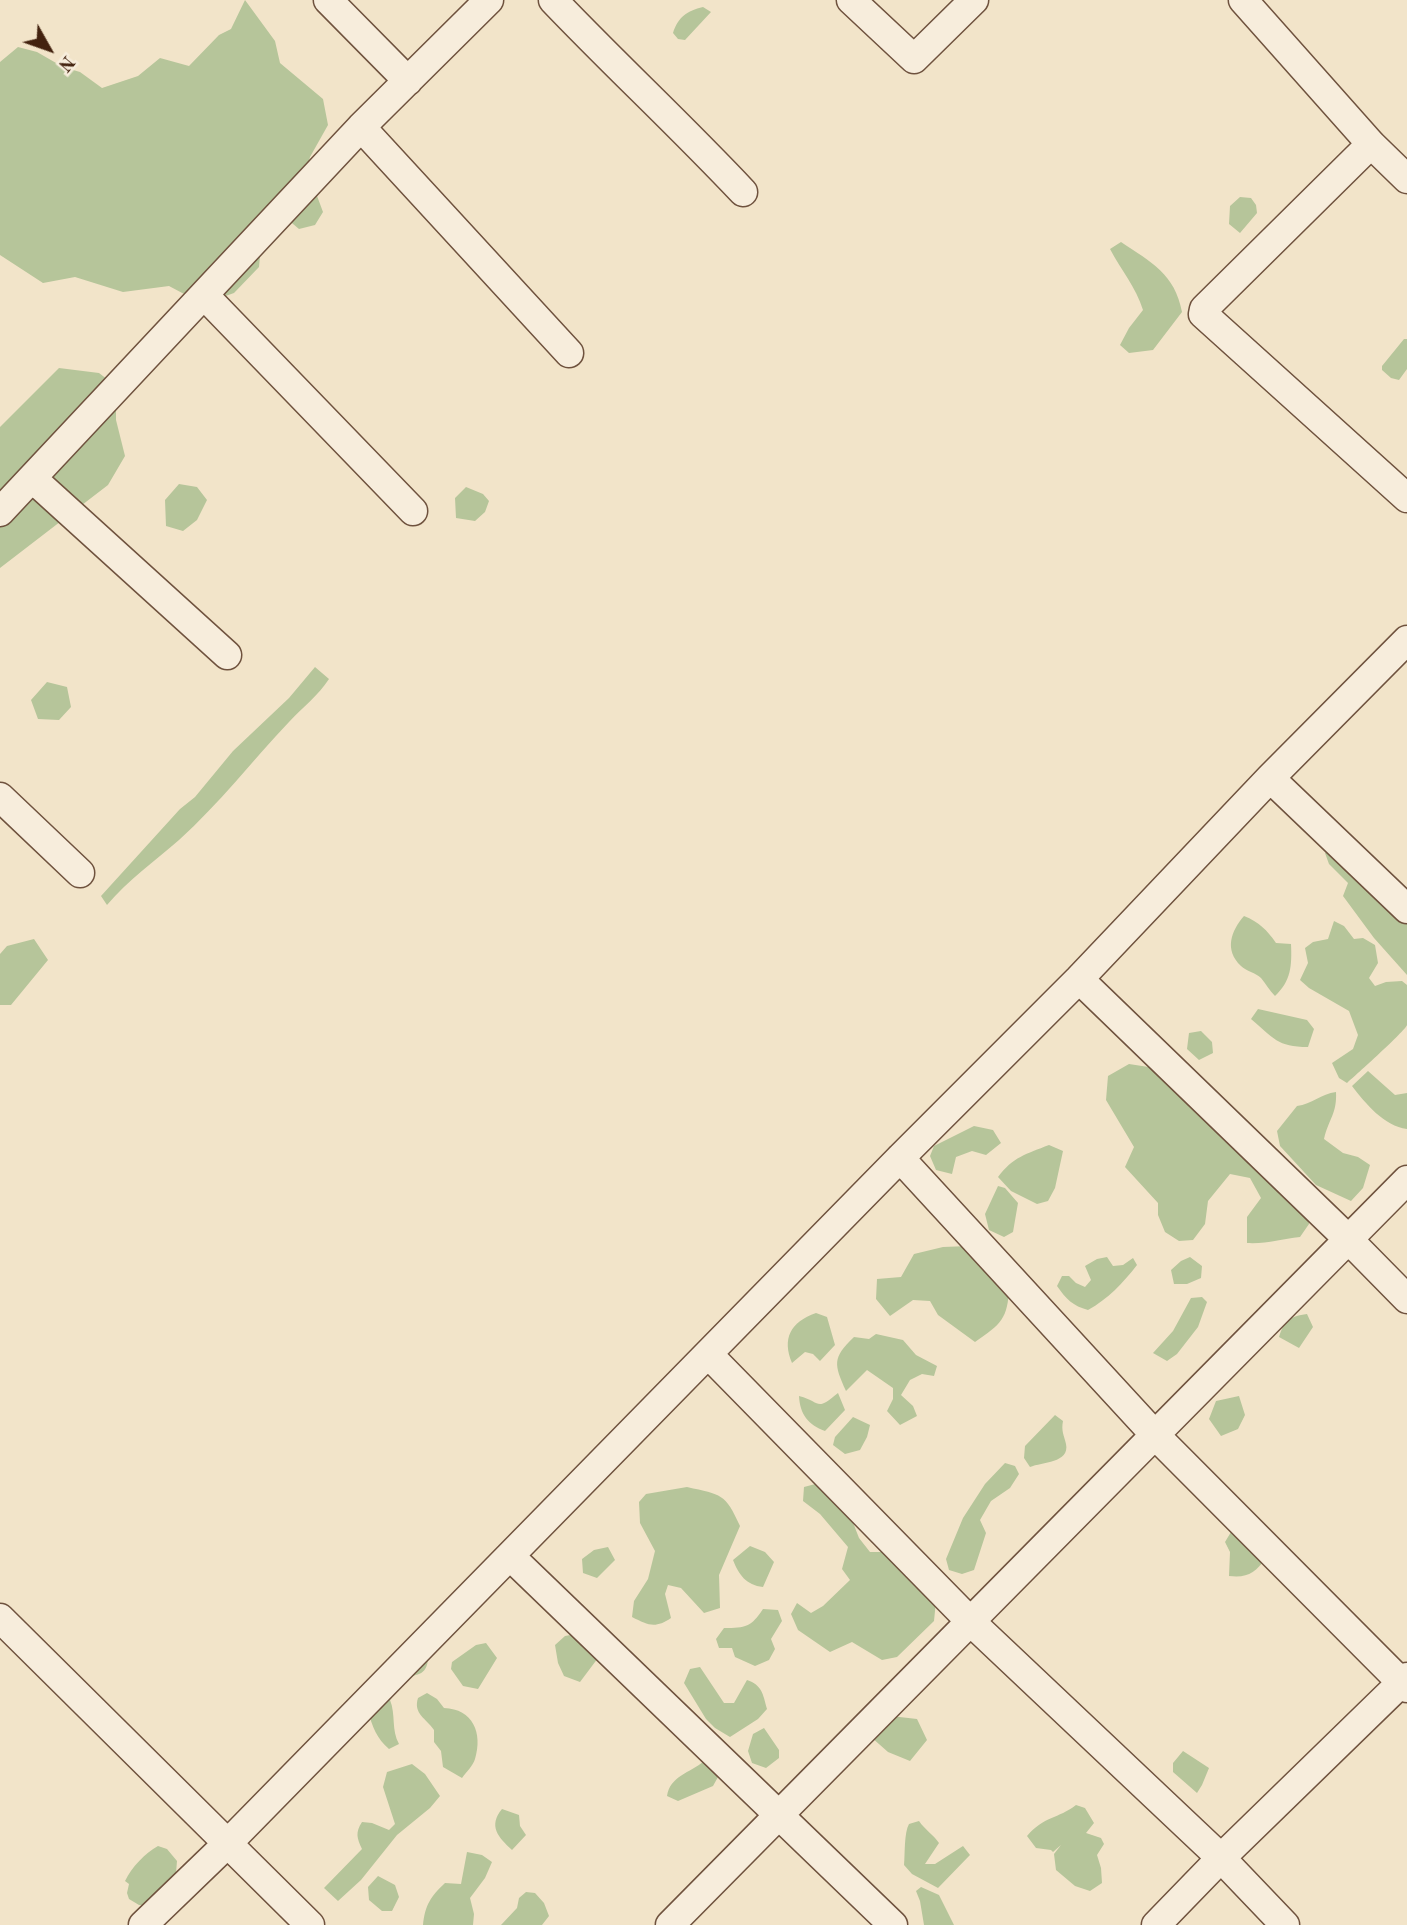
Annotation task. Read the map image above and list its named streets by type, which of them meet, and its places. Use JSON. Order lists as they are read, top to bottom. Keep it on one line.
{"north":"bottom right"}
